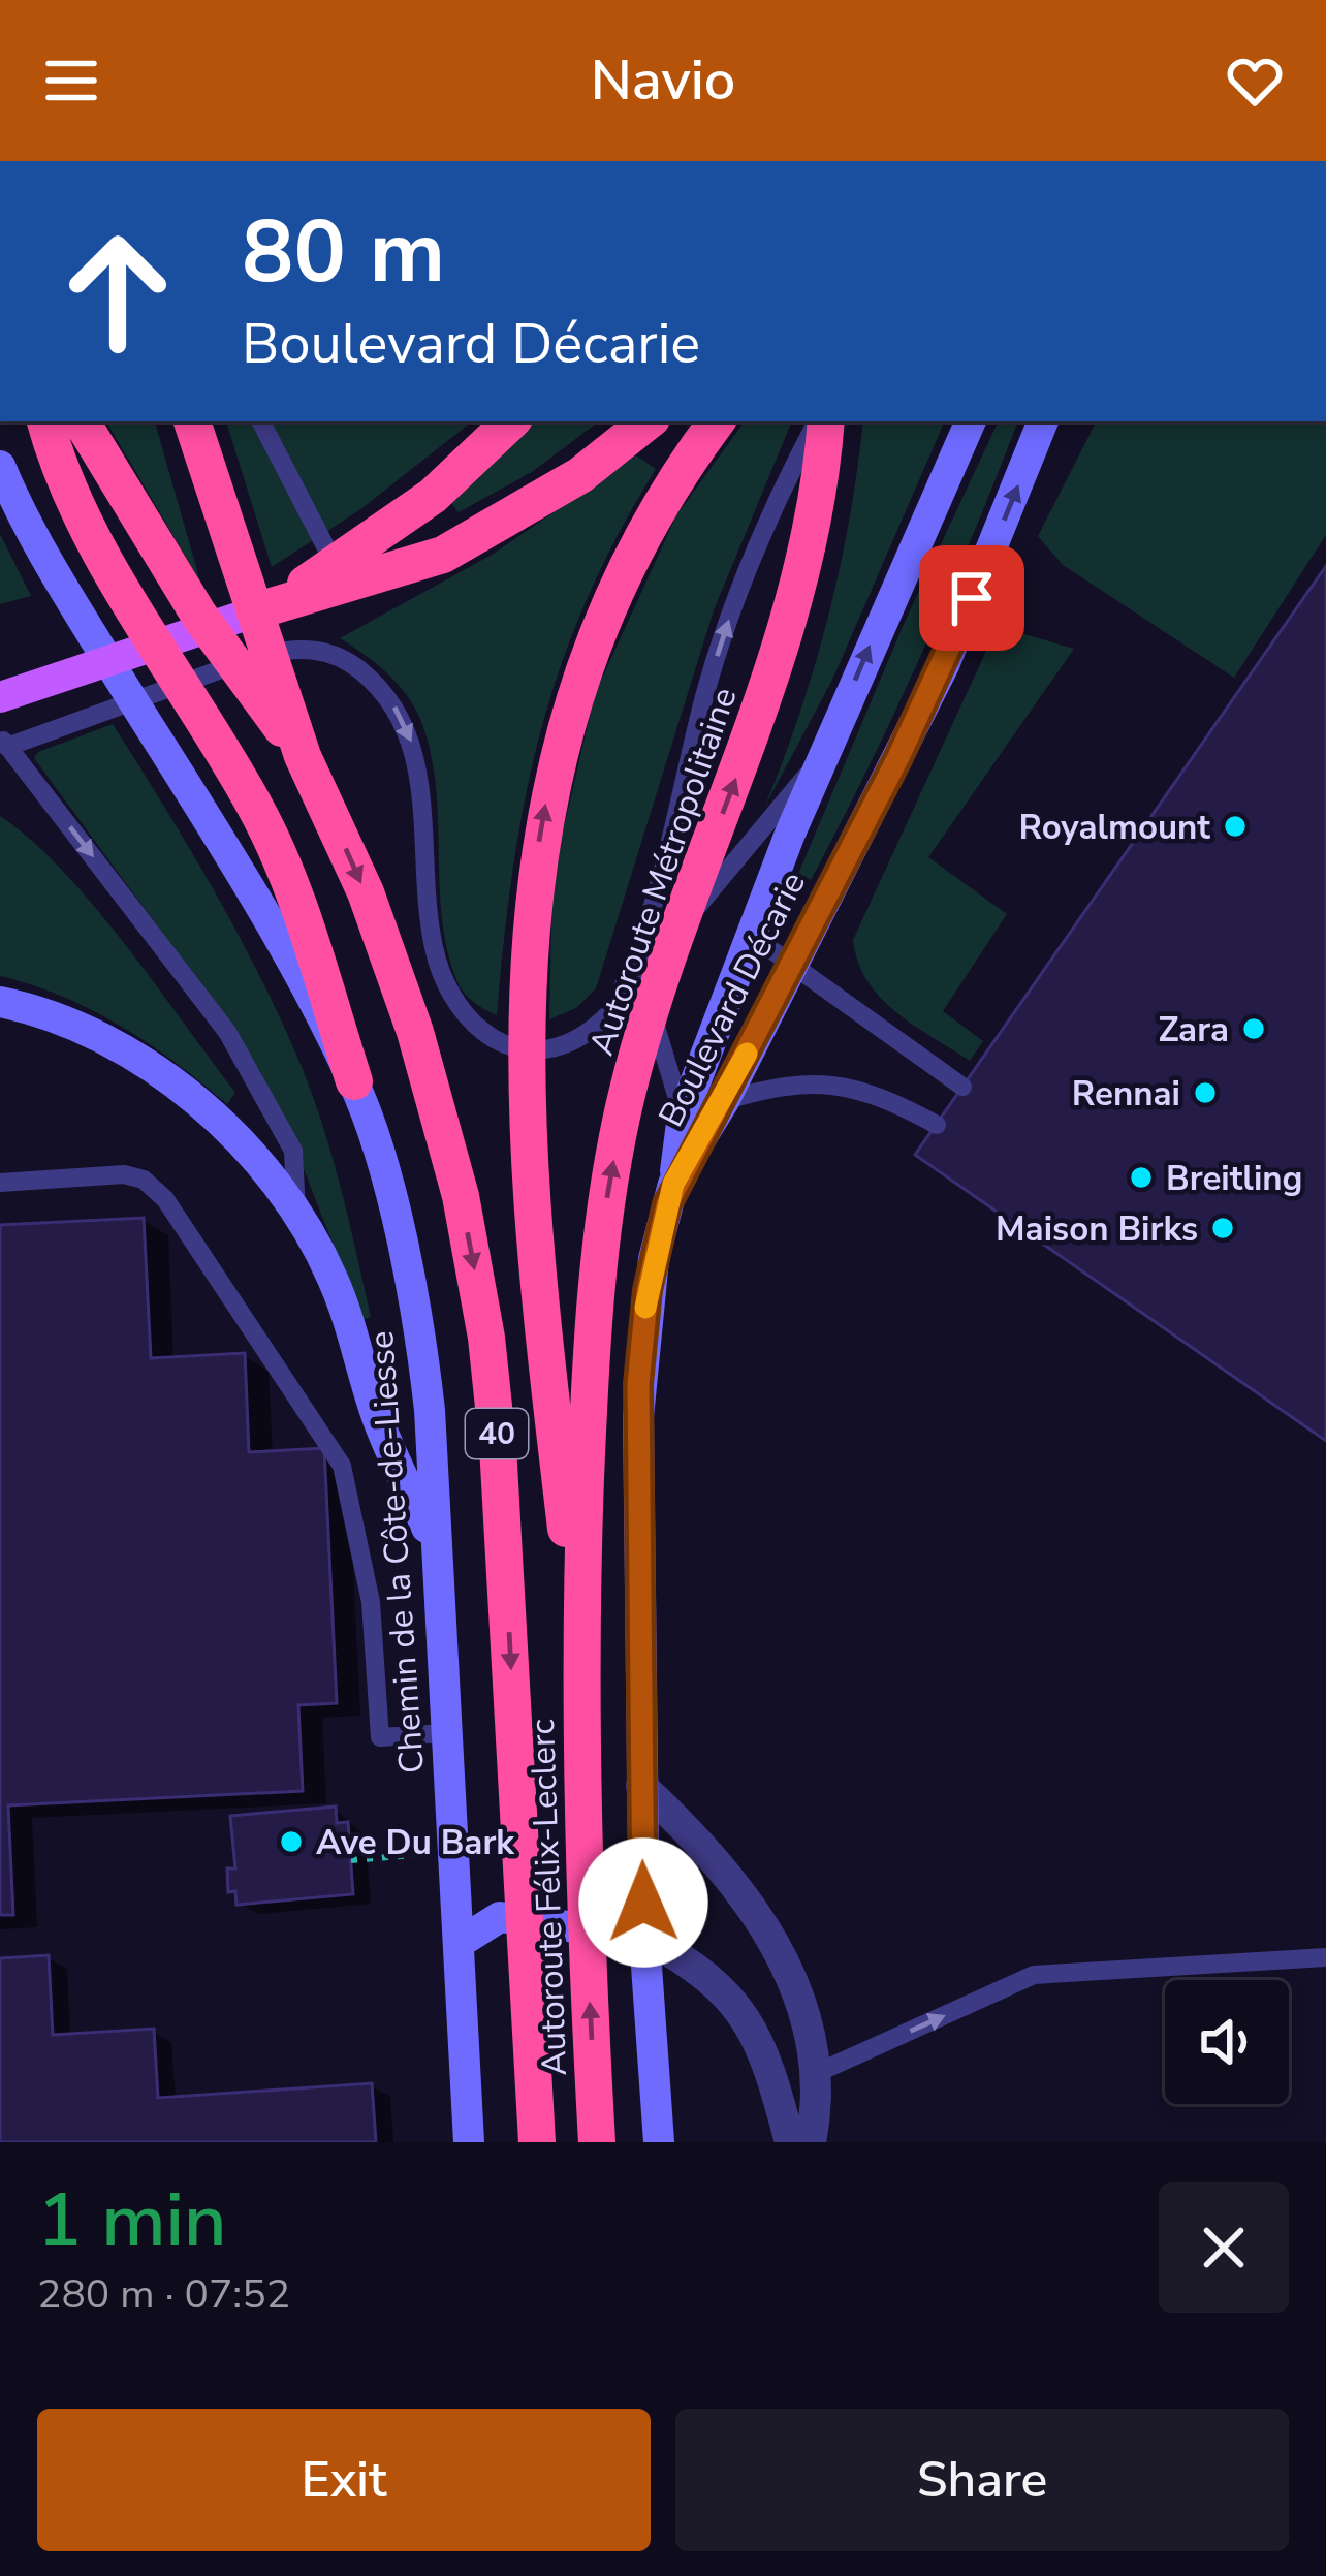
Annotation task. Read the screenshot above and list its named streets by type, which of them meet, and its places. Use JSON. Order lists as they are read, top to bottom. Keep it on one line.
{"streets":{"highway":["Autoroute Métropolitaine","40","Autoroute Félix-Leclerc"],"main road":["Boulevard Décarie","Chemin de la Côte-de-Liesse"]},"crossings":[["Autoroute Métropolitaine","Autoroute Félix-Leclerc"],["40","Autoroute Félix-Leclerc"]],"places":["Royalmount","Zara","Rennai","Breitling","Maison Birks","Ave Du Bark"],"page":{"header":"Navio","turn":["80 m","Boulevard Décarie"],"heading":["1 min","280 m · 07:52"],"buttons":["Exit","Share"]}}
